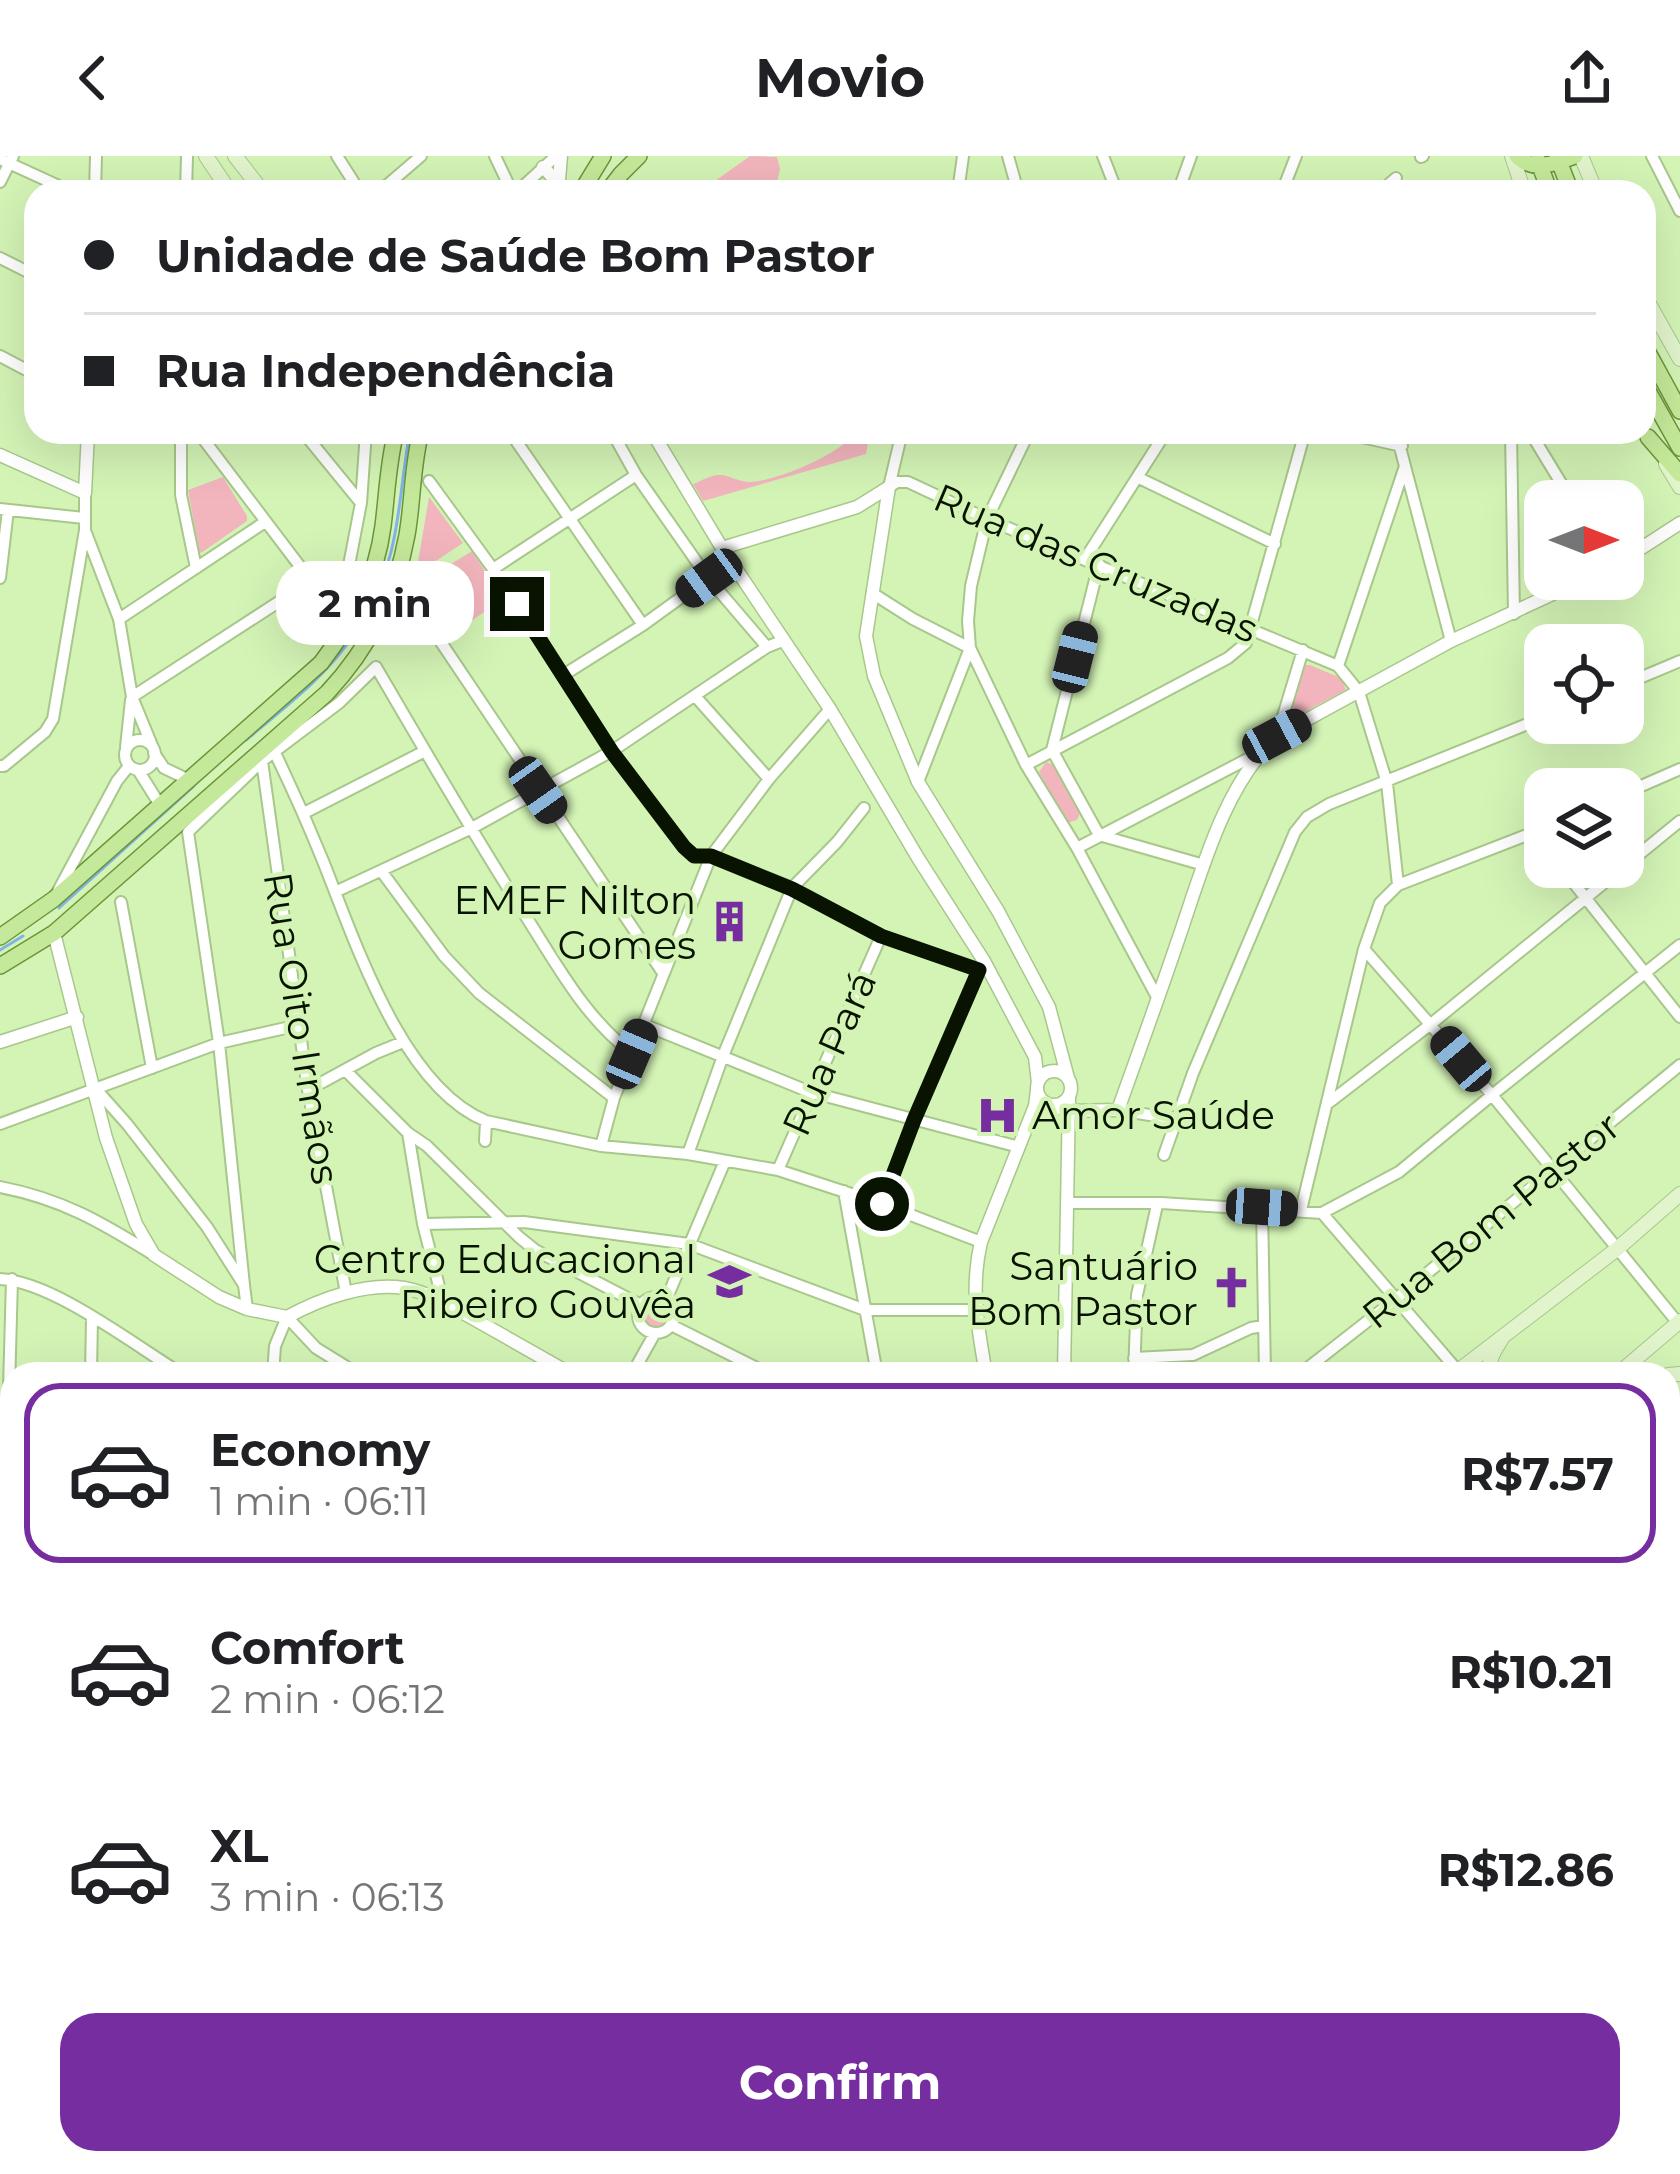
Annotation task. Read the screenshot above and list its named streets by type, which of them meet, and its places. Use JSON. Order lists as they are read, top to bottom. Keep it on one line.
{"streets":{"street":["Rua das Cruzadas","Rua Oito Irmãos","Rua Pará","Rua Bom Pastor"]},"places":{"building":["EMEF Nilton Gomes"],"hospital":["Amor Saúde"],"school or university":["Centro Educacional Ribeiro Gouvêa"],"church":["Santuário Bom Pastor"]},"north":"right","page":{"header":"Movio","banner":["Unidade de Saúde Bom Pastor","Rua Independência"],"bubble":"2 min","list":[{"name":"Economy","note":"1 min · 06:11","value":"R$7.57"},{"name":"Comfort","note":"2 min · 06:12","value":"R$10.21"},{"name":"XL","note":"3 min · 06:13","value":"R$12.86"}],"buttons":"Confirm"}}
